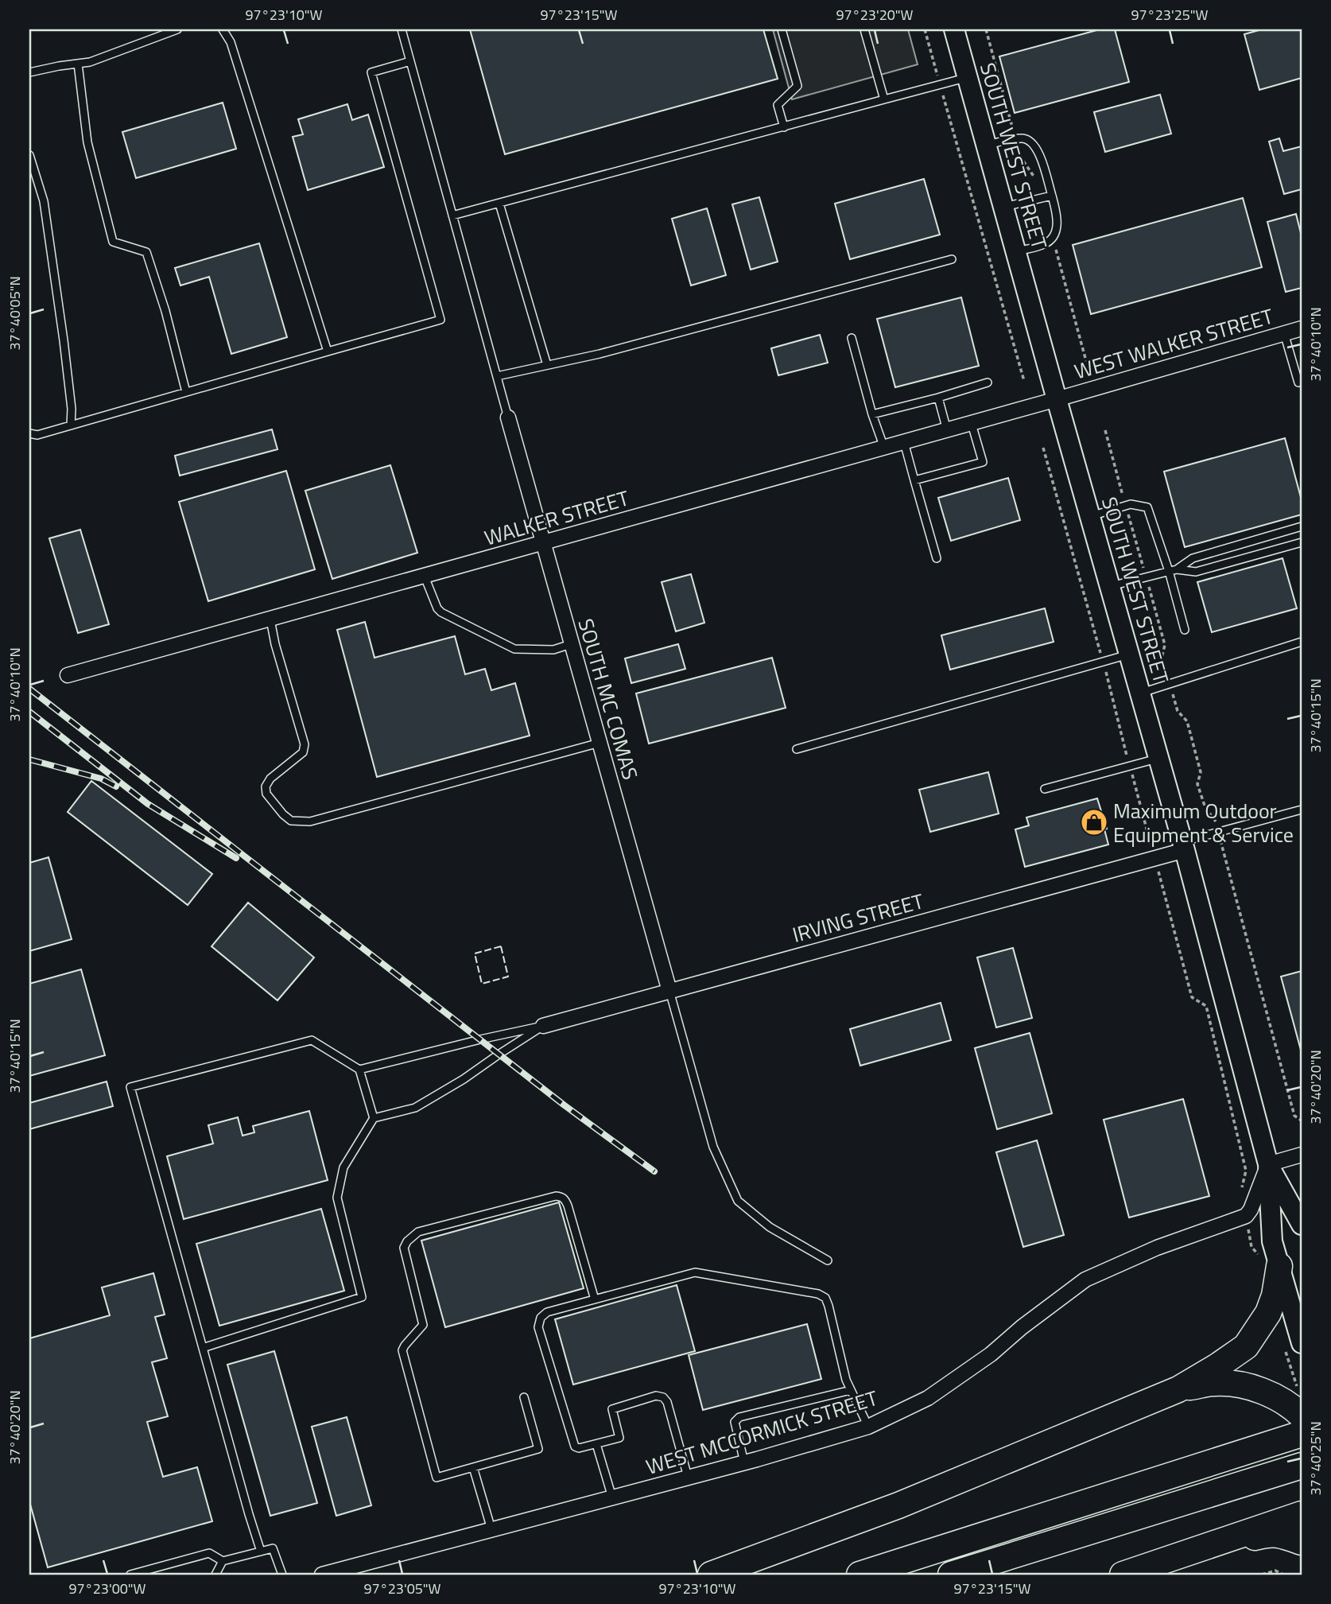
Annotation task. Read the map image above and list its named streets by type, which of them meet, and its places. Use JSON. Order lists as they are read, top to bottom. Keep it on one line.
{"streets":{"main road":["SOUTH WEST STREET"],"street":["WEST WALKER STREET","WALKER STREET","SOUTH MC COMAS","IRVING STREET","WEST MCCORMICK STREET"]},"crossings":[["SOUTH WEST STREET","WEST WALKER STREET"],["SOUTH WEST STREET","WALKER STREET"],["SOUTH WEST STREET","IRVING STREET"],["WEST WALKER STREET","WALKER STREET"],["WALKER STREET","SOUTH MC COMAS"],["SOUTH MC COMAS","IRVING STREET"]],"places":{"shop":["Maximum Outdoor Equipment & Service"]},"coordinates":["97°23'10\"W","97°23'15\"W","97°23'20\"W","97°23'25\"W","37°40'05\"N","37°40'10\"N","37°40'15\"N","37°40'20\"N","37°40'25\"N","97°23'00\"W","97°23'05\"W"]}
